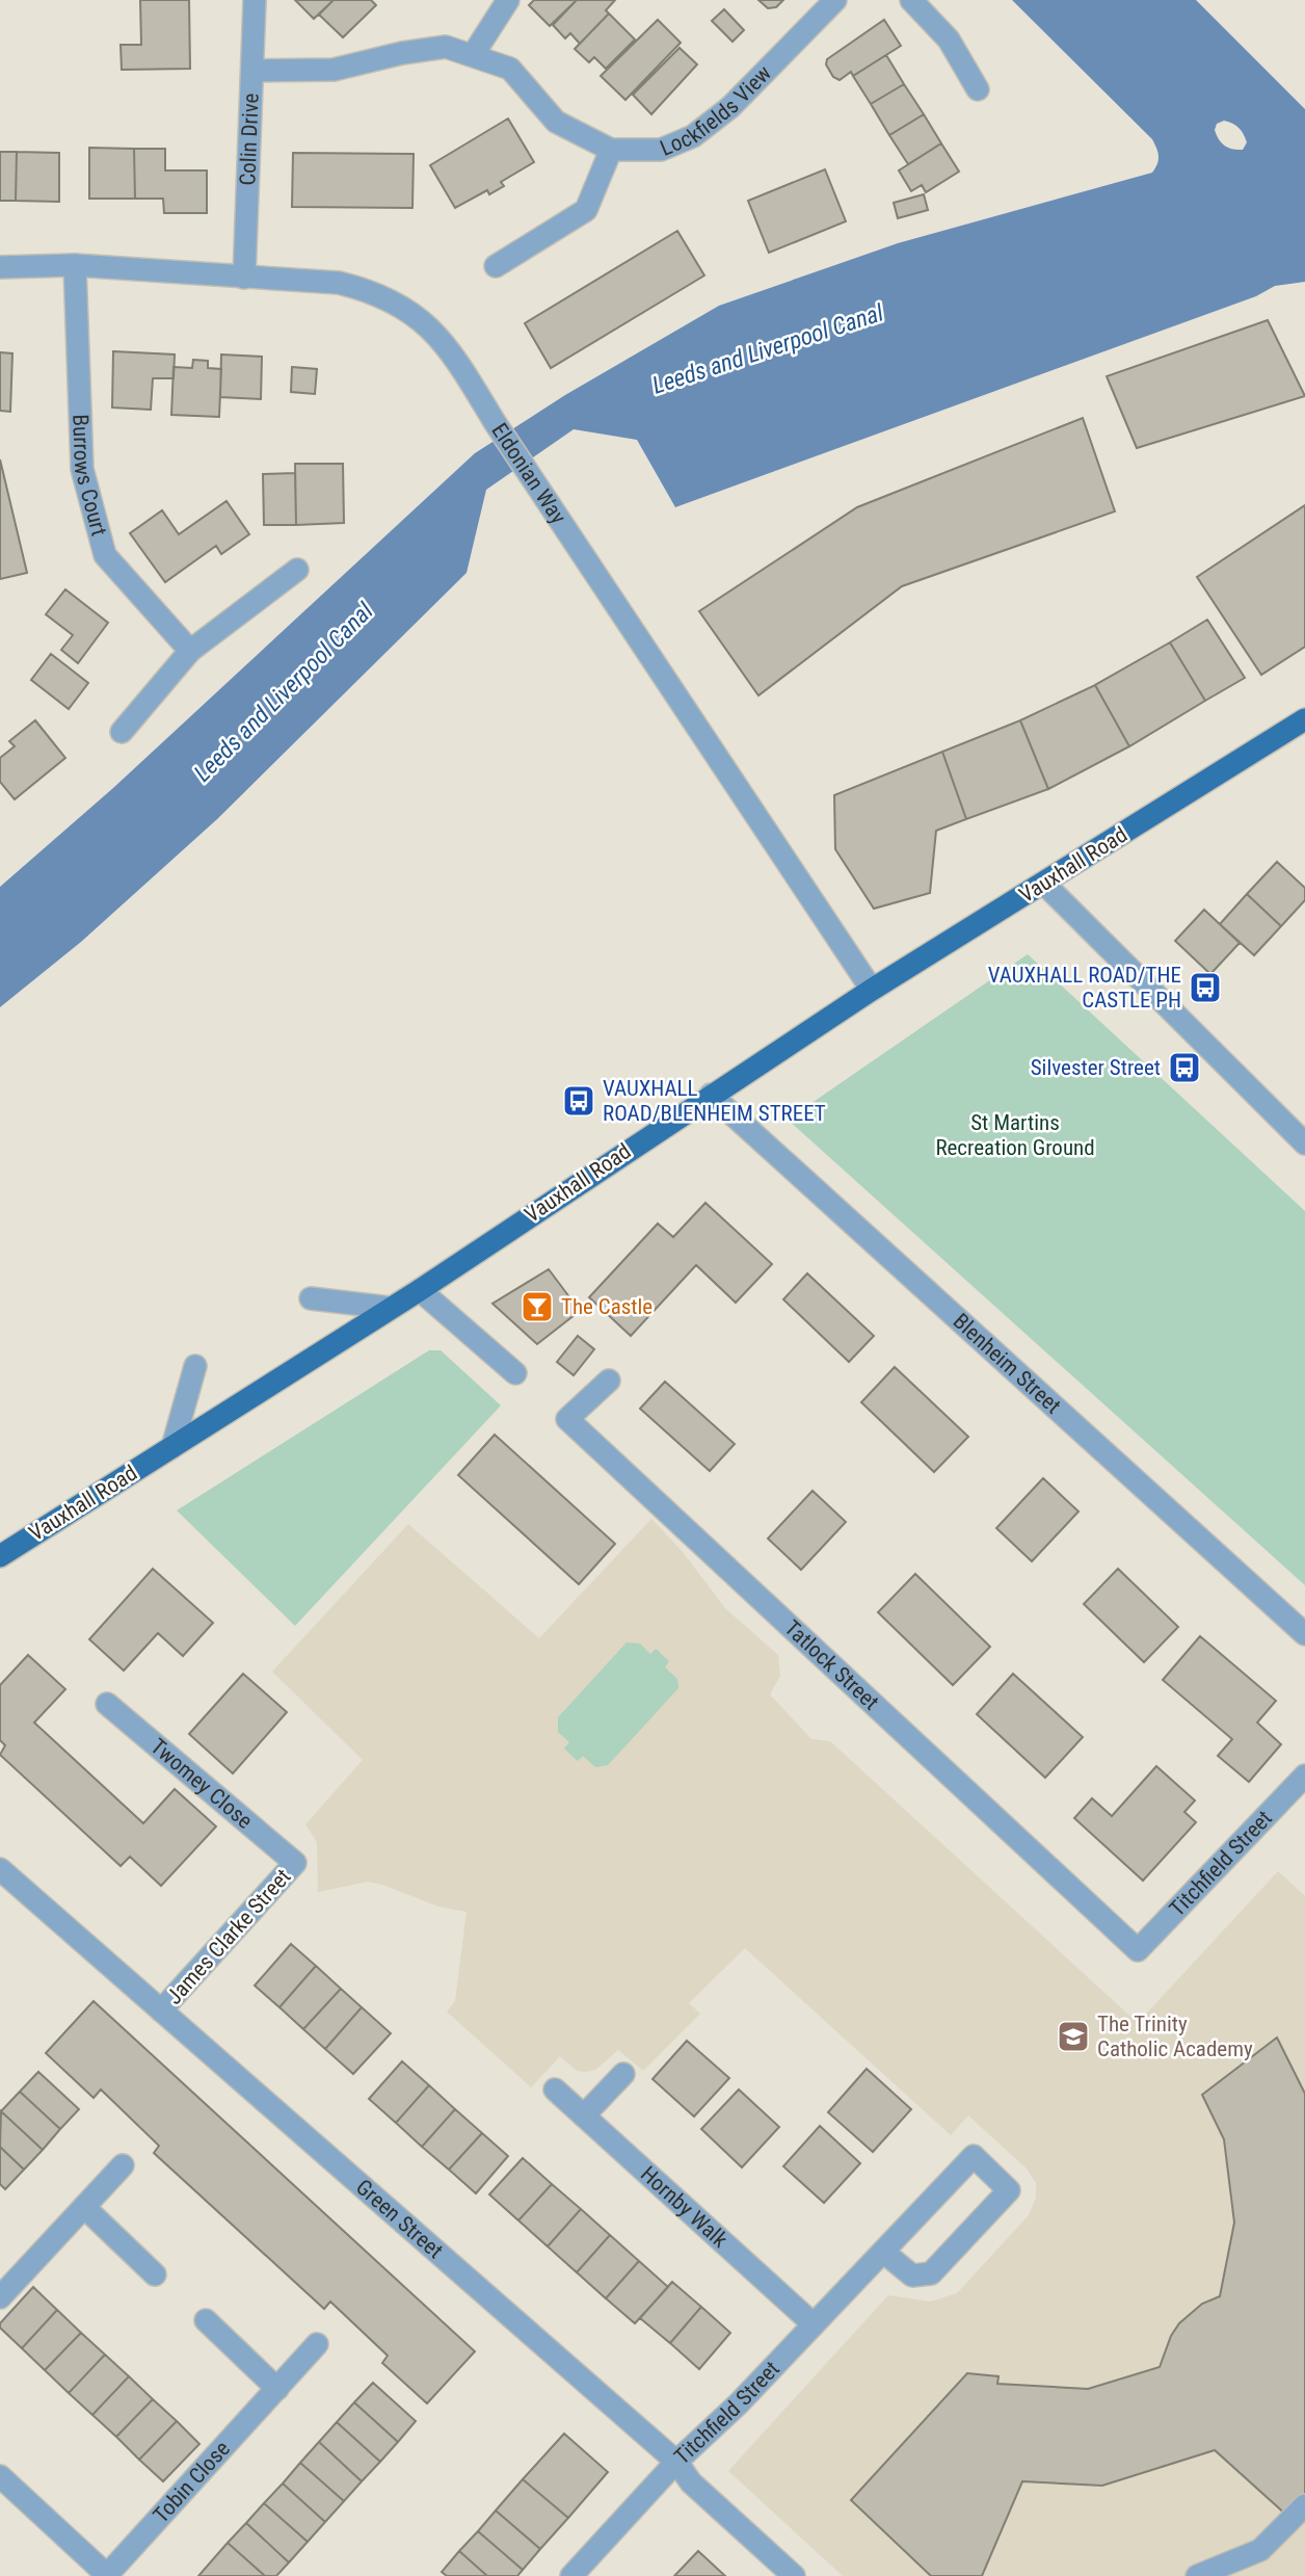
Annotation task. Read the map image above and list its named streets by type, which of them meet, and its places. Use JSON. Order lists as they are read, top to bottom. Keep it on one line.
{"streets":{"main road":["Vauxhall Road"],"street":["Lockfields View","Colin Drive","Burrows Court","Eldonian Way","Blenheim Street","Tatlock Street","Twomey Close","Titchfield Street","James Clarke Street","Hornby Walk","Green Street","Tobin Close"]},"crossings":[["Lockfields View","Colin Drive"],["Colin Drive","Eldonian Way"],["Burrows Court","Eldonian Way"],["Eldonian Way","Vauxhall Road"],["Vauxhall Road","Blenheim Street"],["Tatlock Street","Titchfield Street"],["Twomey Close","James Clarke Street"],["Titchfield Street","Hornby Walk"],["Titchfield Street","Green Street"],["James Clarke Street","Green Street"]],"water":["Leeds and Liverpool Canal"],"parks":["St Martins Recreation Ground"],"places":{"bus stop":["VAUXHALL ROAD/THE CASTLE PH","Silvester Street","VAUXHALL ROAD/BLENHEIM STREET"],"bar":["The Castle"],"school or university":["The Trinity Catholic Academy"]}}
